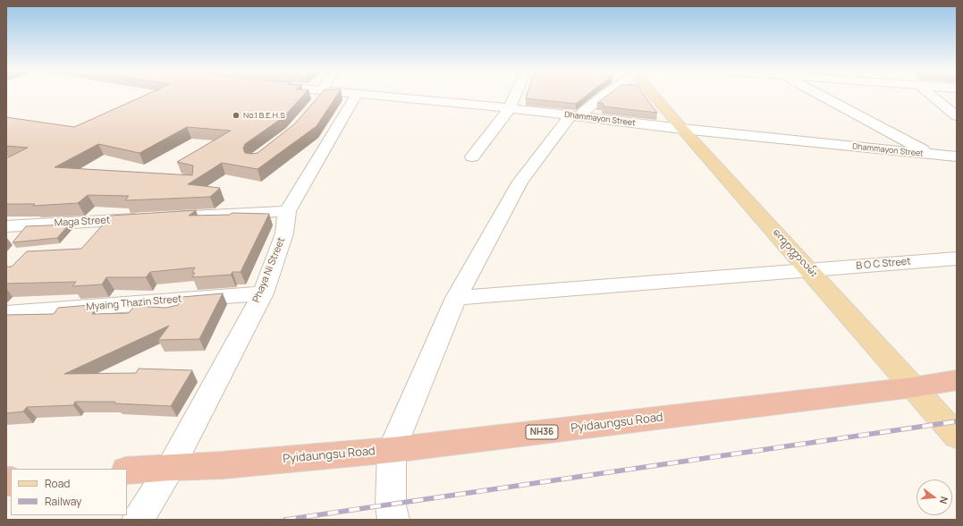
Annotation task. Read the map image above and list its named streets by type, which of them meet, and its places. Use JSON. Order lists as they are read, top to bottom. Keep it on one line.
{"streets":{"highway":["Pyidaungsu Road","NH36"],"main road":["ကျောက္ကာလမ်း"],"street":["Dhammayon Street","Maga Street","B O C Street","Phaya Ni Street","Myaing Thazin Street"]},"crossings":[["Dhammayon Street","ကျောက္ကာလမ်း"],["Maga Street","Phaya Ni Street"],["ကျောက္ကာလမ်း","B O C Street"],["ကျောက္ကာလမ်း","Pyidaungsu Road"],["Phaya Ni Street","Myaing Thazin Street"],["Phaya Ni Street","Pyidaungsu Road"]],"places":["No.1 B.E.H.S"],"legend":["Road","Railway"],"north":"right"}
